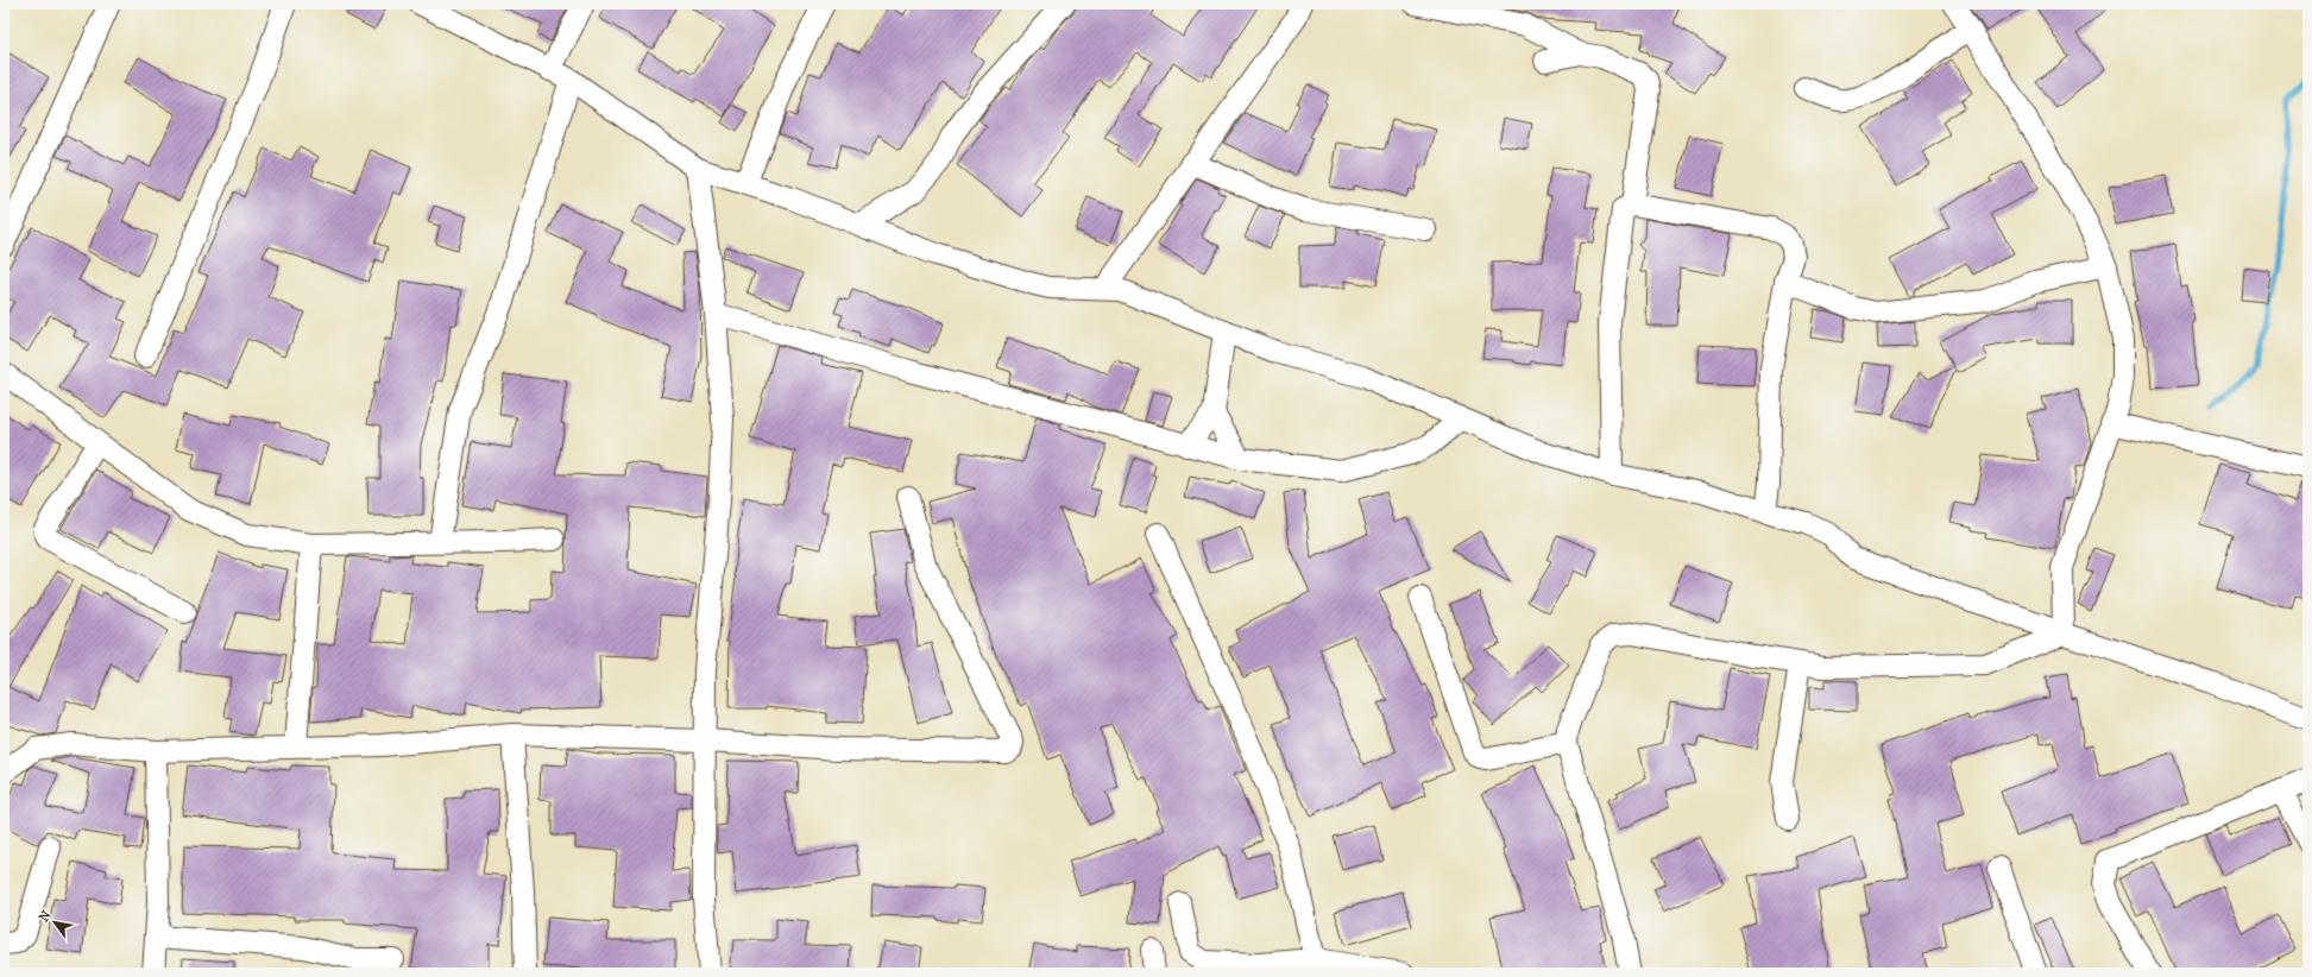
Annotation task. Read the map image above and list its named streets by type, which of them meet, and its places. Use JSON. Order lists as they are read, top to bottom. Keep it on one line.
{"north":"top left"}
